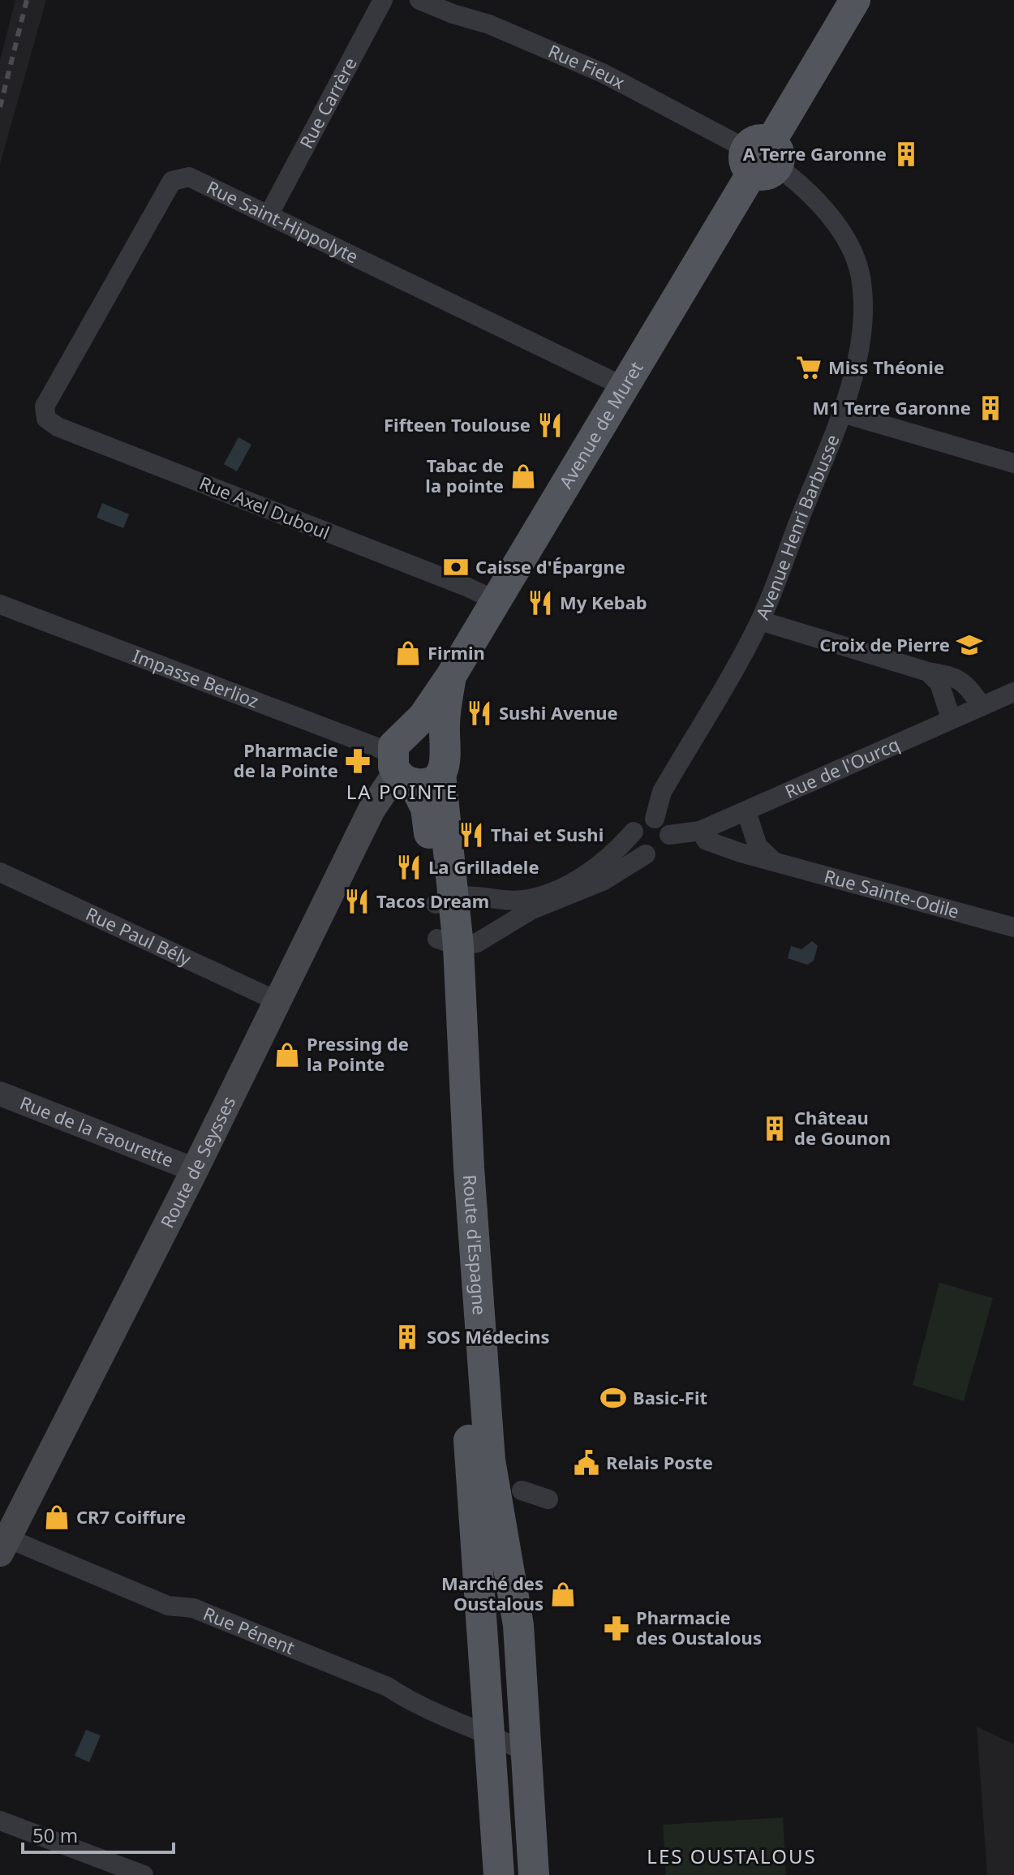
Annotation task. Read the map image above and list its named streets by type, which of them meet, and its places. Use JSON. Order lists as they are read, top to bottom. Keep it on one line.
{"streets":{"main road":["Avenue de Muret","Route de Seysses","Route d'Espagne"],"street":["Rue Fieux","Rue Carrère","Rue Saint-Hippolyte","Rue Axel Duboul","Avenue Henri Barbusse","Impasse Berlioz","Rue de l'Ourcq","Rue Sainte-Odile","Rue Paul Bély","Rue de la Faourette","Rue Pénent"]},"crossings":[["Rue Fieux","Avenue de Muret"],["Rue Fieux","Avenue Henri Barbusse"],["Rue Saint-Hippolyte","Avenue de Muret"],["Rue Saint-Hippolyte","Rue Axel Duboul"],["Avenue de Muret","Rue Axel Duboul"],["Avenue de Muret","Avenue Henri Barbusse"],["Avenue de Muret","Impasse Berlioz"],["Avenue de Muret","Route de Seysses"],["Avenue de Muret","Route d'Espagne"],["Avenue Henri Barbusse","Rue de l'Ourcq"],["Impasse Berlioz","Route de Seysses"],["Impasse Berlioz","Route d'Espagne"],["Rue de l'Ourcq","Rue Sainte-Odile"],["Rue Paul Bély","Route de Seysses"],["Rue de la Faourette","Route de Seysses"],["Route de Seysses","Route d'Espagne"],["Route de Seysses","Rue Pénent"],["Route d'Espagne","Rue Pénent"]],"districts":["LA POINTE","LES OUSTALOUS"],"places":{"building":["A Terre Garonne","M1 Terre Garonne","Château de Gounon","SOS Médecins"],"supermarket":["Miss Théonie"],"restaurant":["Fifteen Toulouse","My Kebab","Sushi Avenue","Thai et Sushi","La Grilladele","Tacos Dream"],"shop":["Tabac de la pointe","Firmin","Pressing de la Pointe","CR7 Coiffure","Marché des Oustalous"],"bank":["Caisse d'Épargne"],"school or university":["Croix de Pierre"],"pharmacy":["Pharmacie de la Pointe","Pharmacie des Oustalous"],"sports":["Basic-Fit"],"public building":["Relais Poste"]},"scale_bar":"50 m"}
